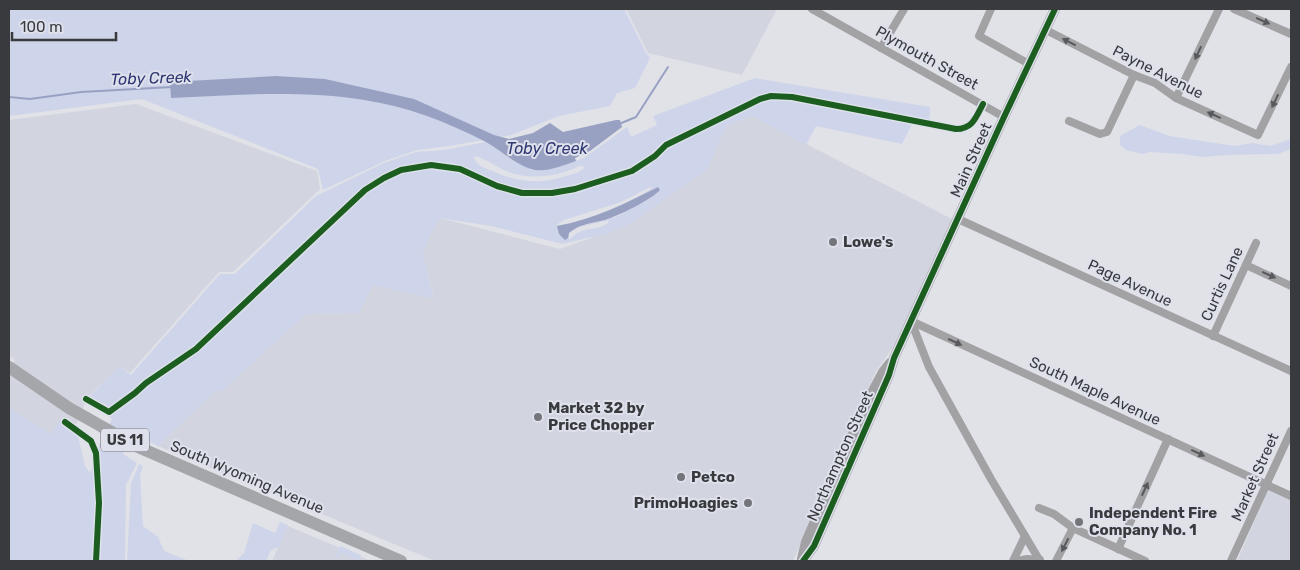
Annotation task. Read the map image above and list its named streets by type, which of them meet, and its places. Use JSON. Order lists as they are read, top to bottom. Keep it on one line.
{"streets":{"main road":["US 11","South Wyoming Avenue"],"street":["Plymouth Street","Payne Avenue","Main Street","Page Avenue","Curtis Lane","South Maple Avenue","Northampton Street","Market Street"]},"crossings":[["Plymouth Street","Main Street"],["Payne Avenue","Main Street"],["Main Street","Page Avenue"],["Main Street","South Maple Avenue"],["Main Street","Northampton Street"],["Page Avenue","Curtis Lane"],["South Maple Avenue","Northampton Street"],["South Maple Avenue","Market Street"]],"one_way":["South Maple Avenue"],"water":["Toby Creek"],"places":["Lowe's","Market 32 by Price Chopper","Petco","PrimoHoagies","Independent Fire Company No. 1"],"scale_bar":"100 m"}
